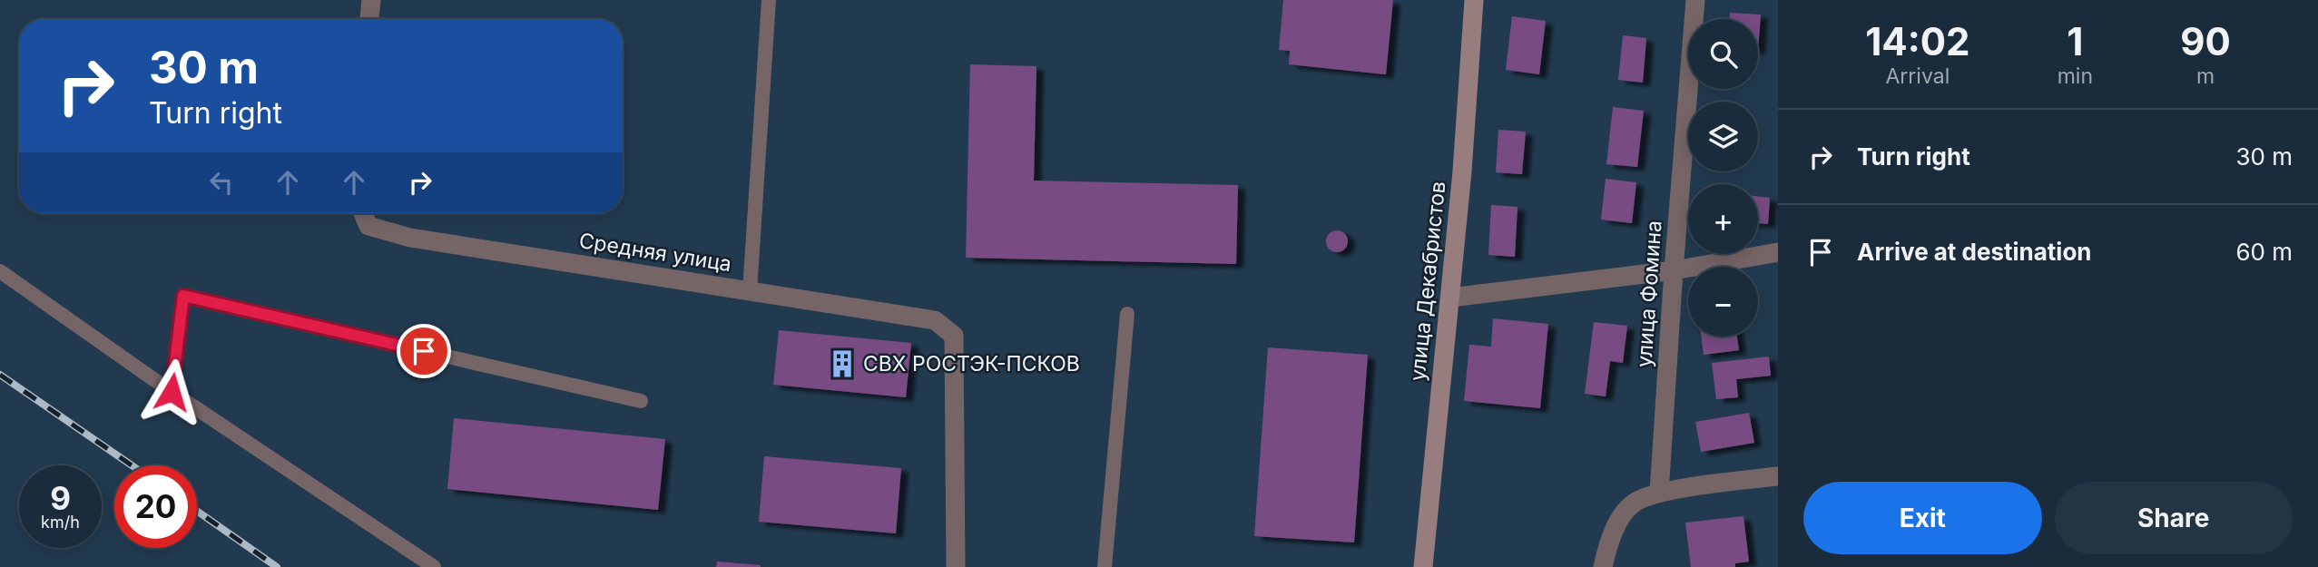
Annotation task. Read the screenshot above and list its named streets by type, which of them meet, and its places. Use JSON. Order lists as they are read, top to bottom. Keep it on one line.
{"streets":{"street":["Средняя улица","улица Декабристов","улица Фомина"]},"places":{"building":["СВХ РОСТЭК-ПСКОВ"]},"page":{"eta":["14:02","Arrival","1","min","90","m"],"map_buttons":["+","−"],"turn":["30 m","Turn right"],"list":[{"name":"Turn right","value":"30 m"},{"name":"Arrive at destination","value":"60 m"}],"speed":"9 km/h","limit":"20","buttons":["Exit","Share"]}}
